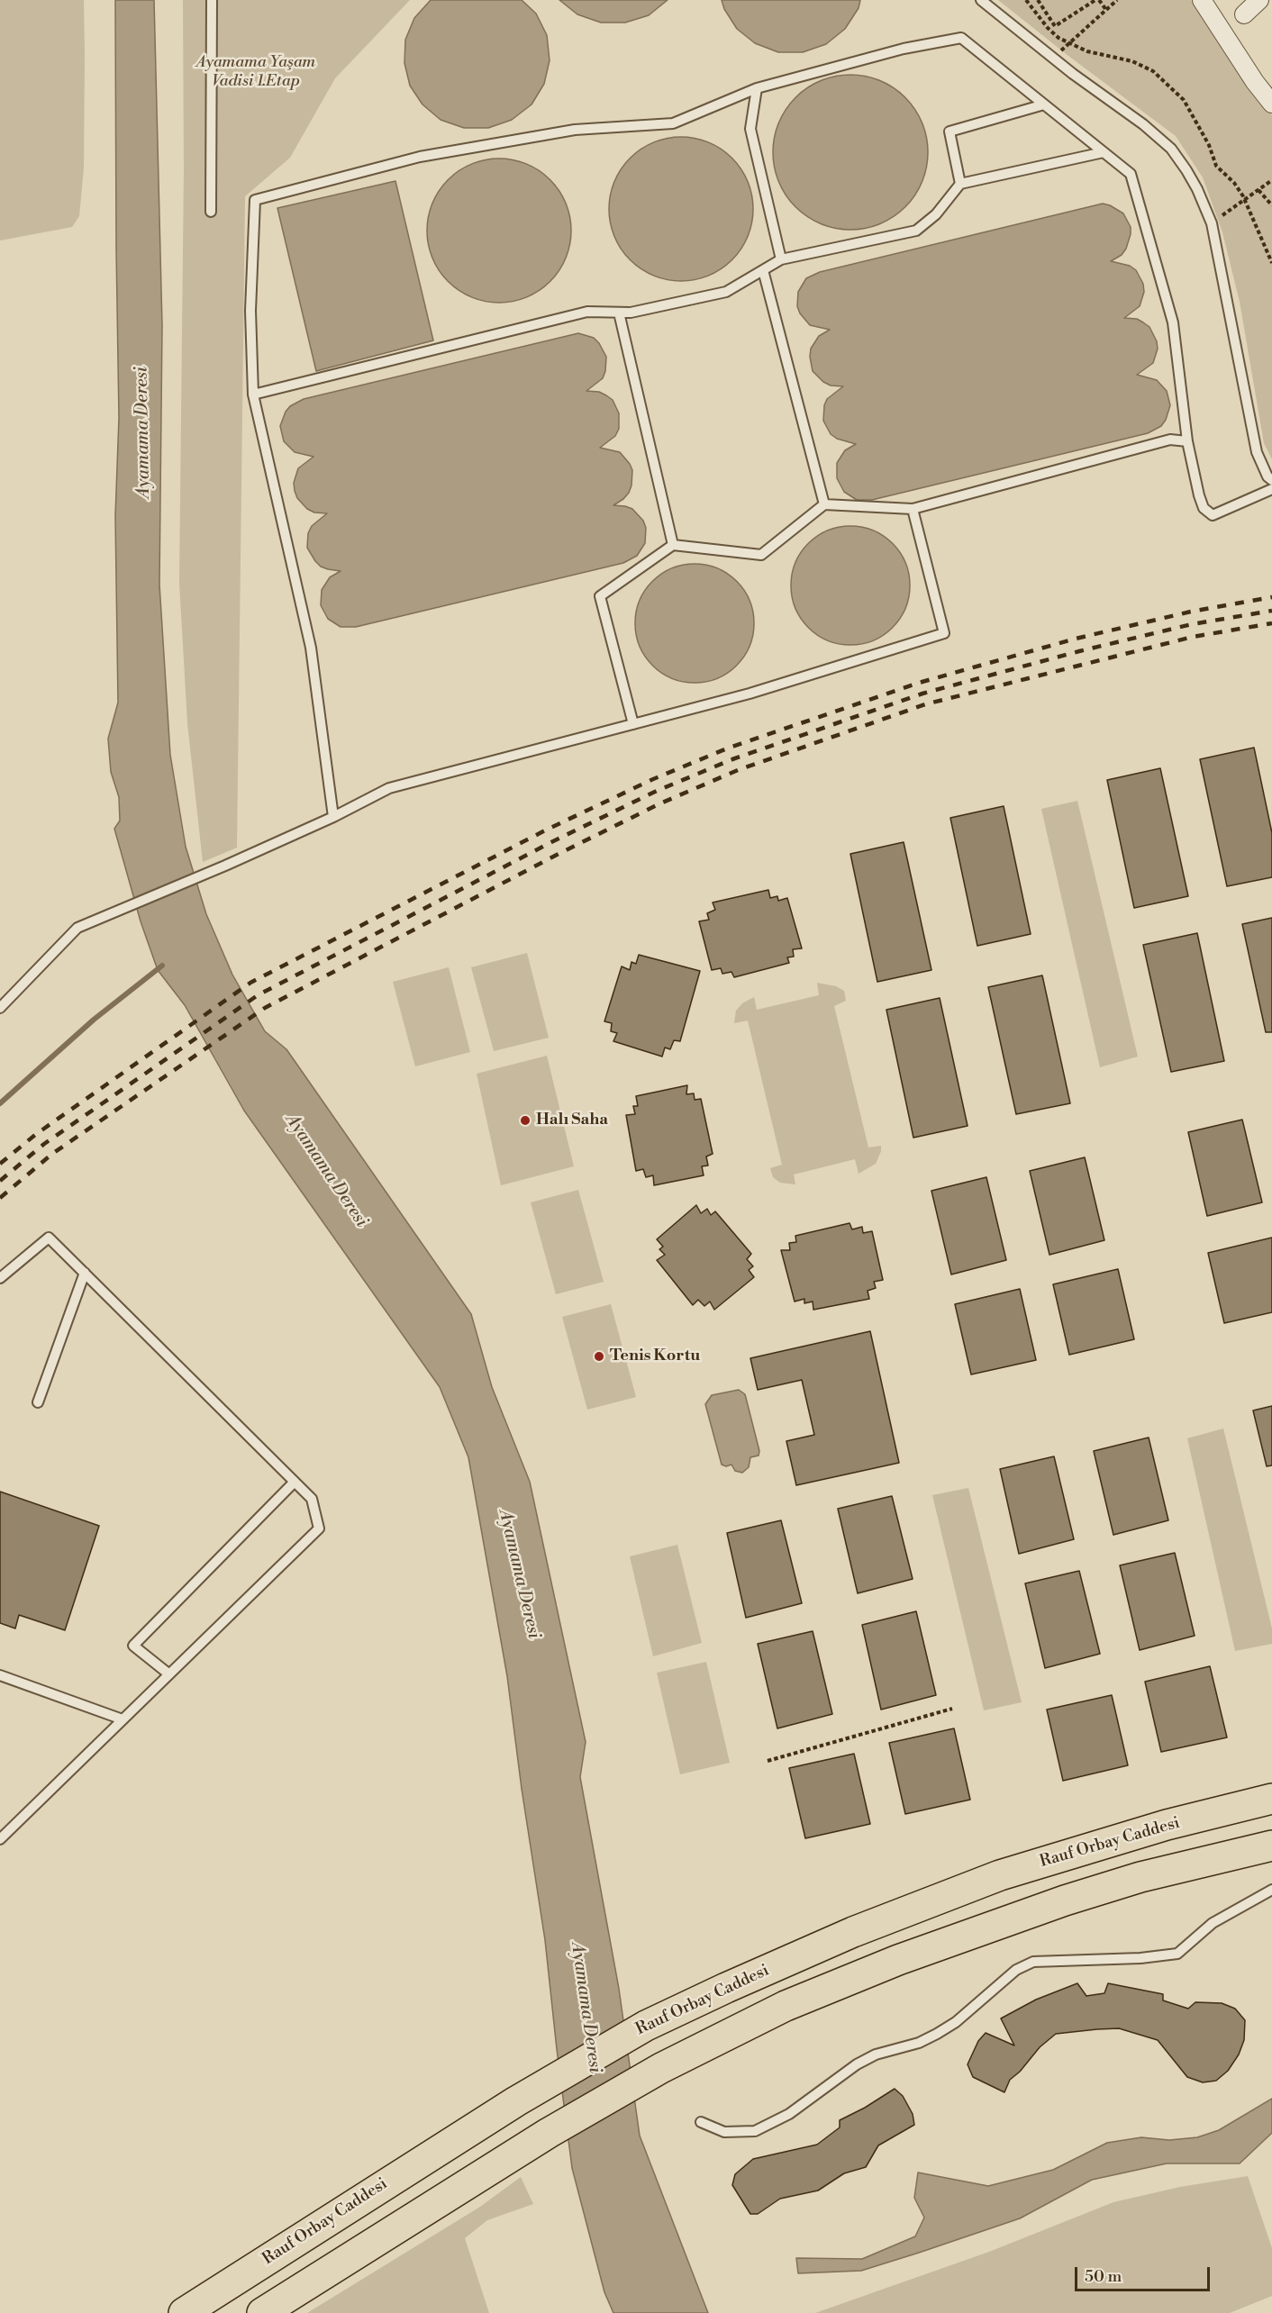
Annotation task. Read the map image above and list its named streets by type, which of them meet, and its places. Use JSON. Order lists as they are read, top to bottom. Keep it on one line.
{"streets":{"highway":["Rauf Orbay Caddesi"]},"water":["Ayamama Deresi"],"parks":["Ayamama Yaşam Vadisi 1.Etap"],"places":["Halı Saha","Tenis Kortu"],"scale_bar":"50 m"}
